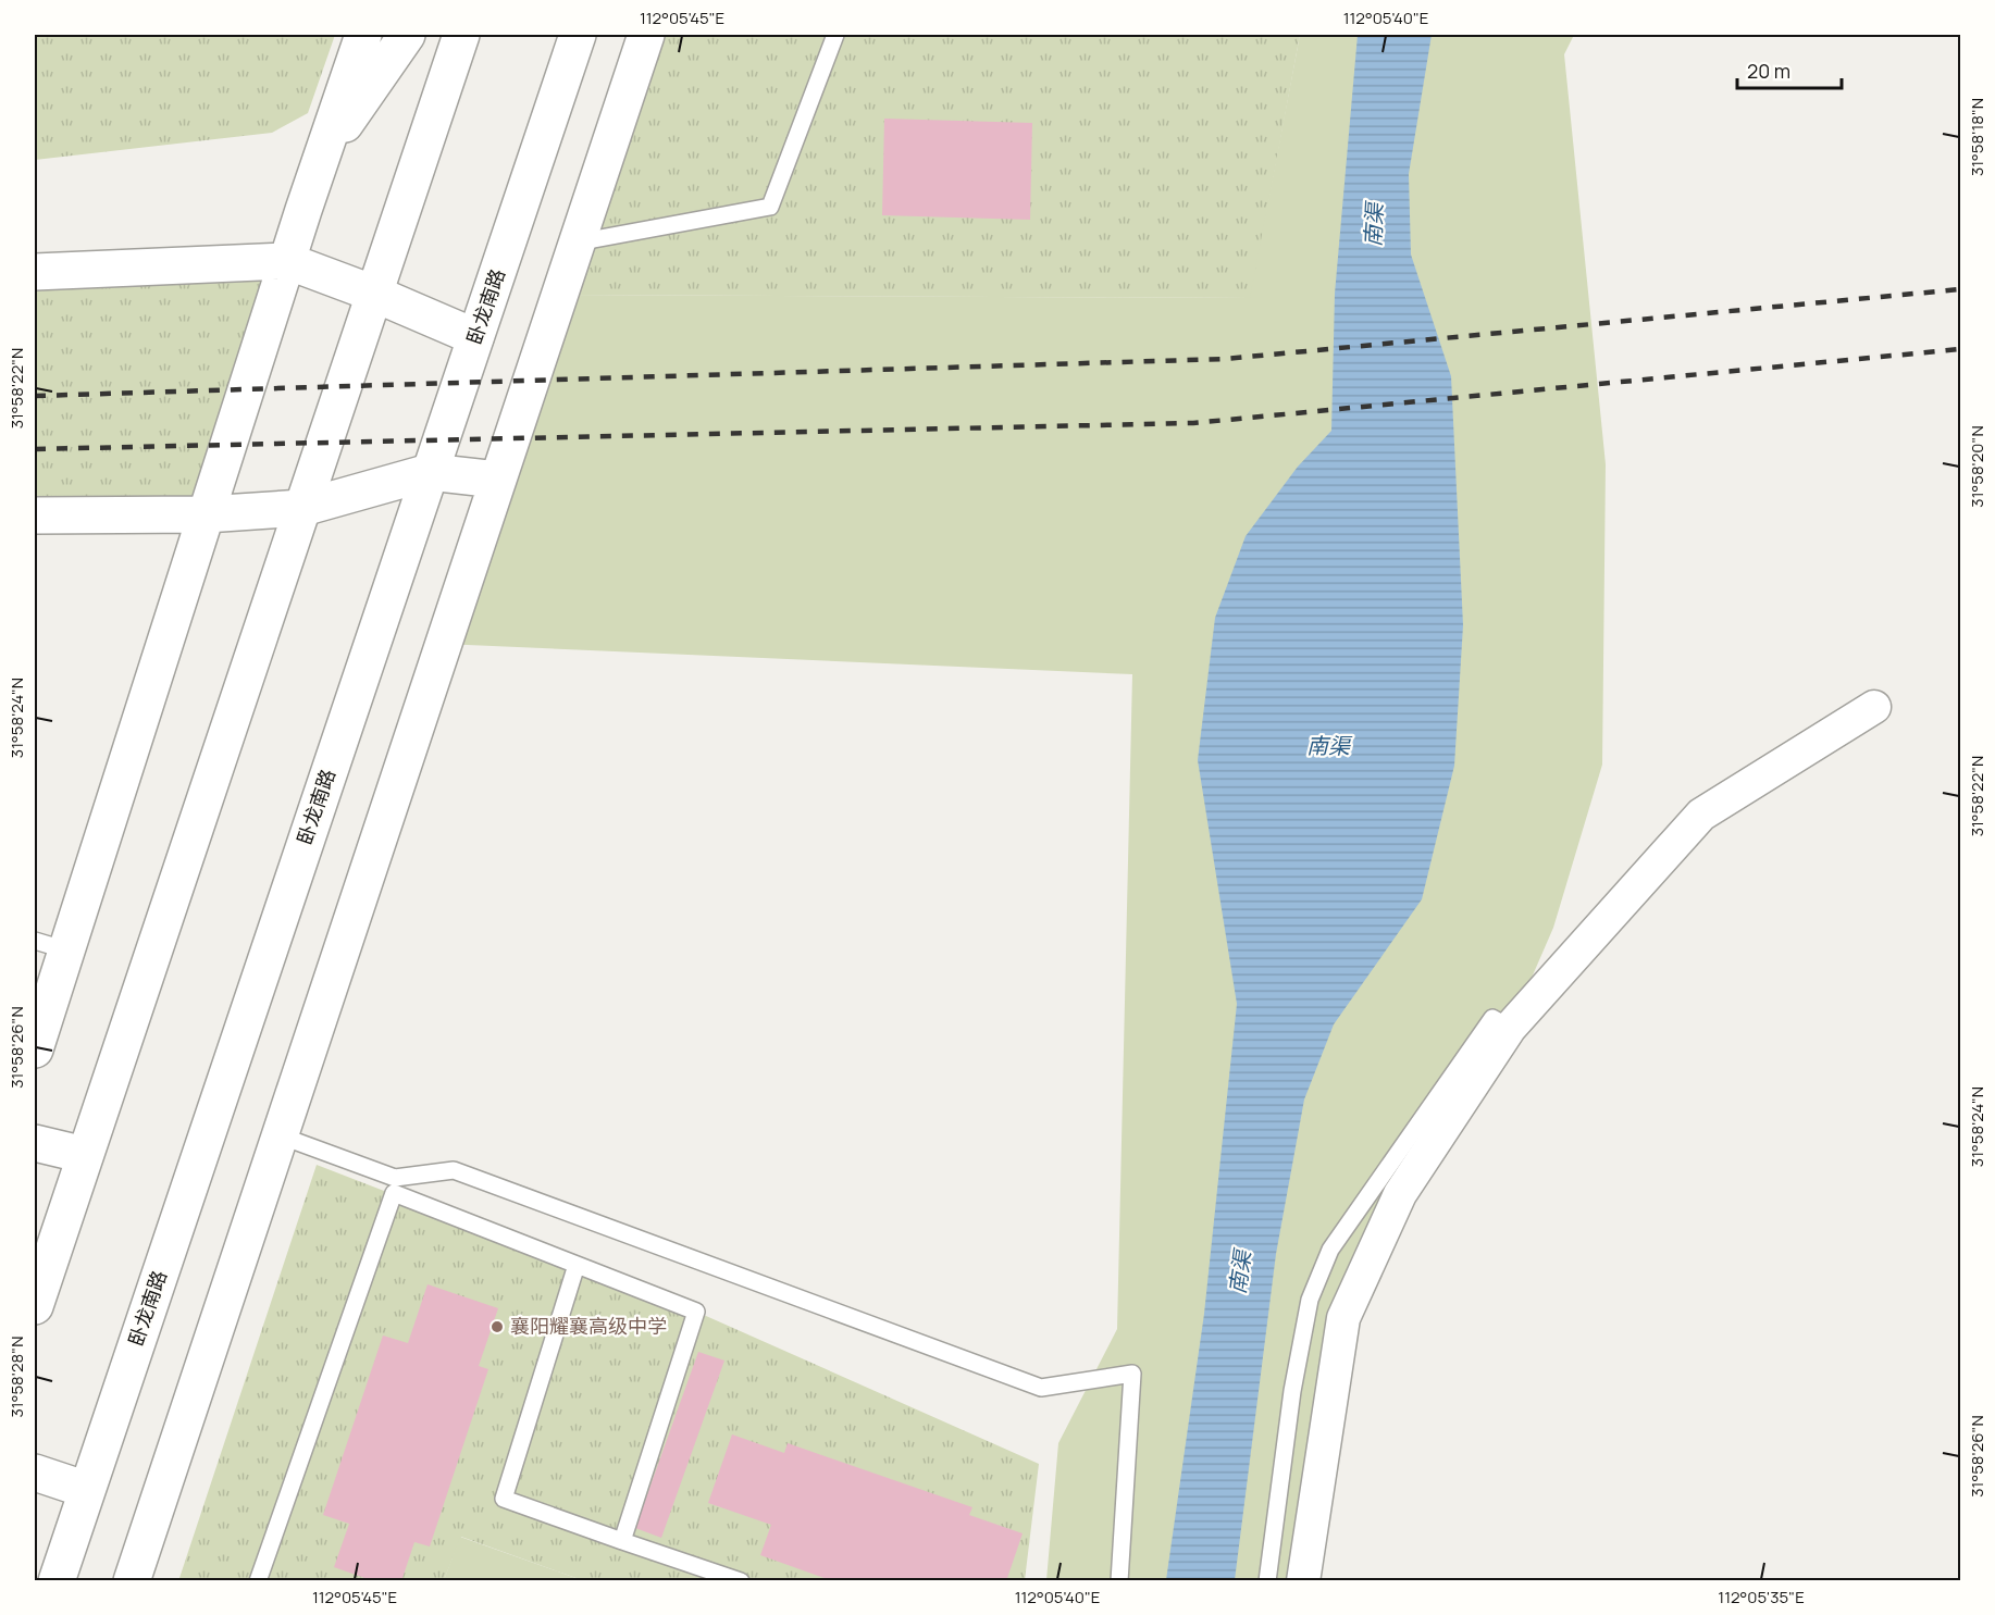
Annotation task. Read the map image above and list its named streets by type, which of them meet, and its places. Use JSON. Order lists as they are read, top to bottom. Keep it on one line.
{"streets":{"main road":["卧龙南路"]},"water":["南渠"],"places":["襄阳耀襄高级中学"],"scale_bar":"20 m","coordinates":["112°05'45\"E","112°05'40\"E","31°58'18\"N","31°58'22\"N","31°58'20\"N","31°58'24\"N","31°58'26\"N","31°58'28\"N","112°05'35\"E"]}
